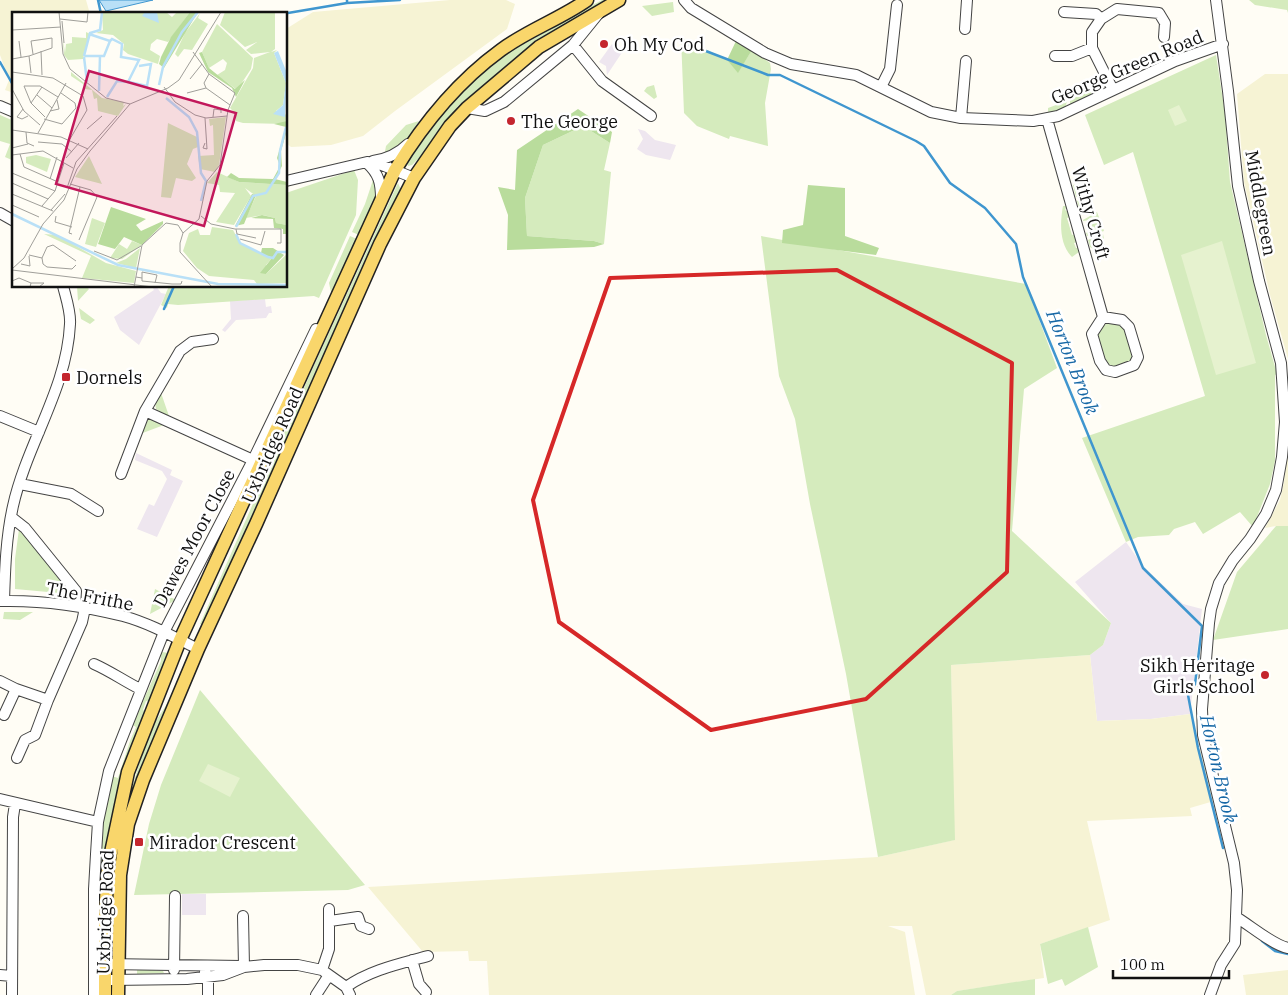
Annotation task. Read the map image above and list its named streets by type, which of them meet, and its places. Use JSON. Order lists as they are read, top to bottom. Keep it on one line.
{"streets":{"main road":["Uxbridge Road"],"street":["George Green Road","Middlegreen","Withy Croft","Dawes Moor Close","The Frithe"]},"crossings":[["George Green Road","Middlegreen"],["George Green Road","Withy Croft"],["Uxbridge Road","Dawes Moor Close"],["Uxbridge Road","The Frithe"],["Dawes Moor Close","The Frithe"]],"water":["Horton Brook"],"places":{"other":["Oh My Cod","The George","Sikh Heritage Girls School"],"transit":["Dornels","Mirador Crescent"]},"scale_bar":"100 m"}
